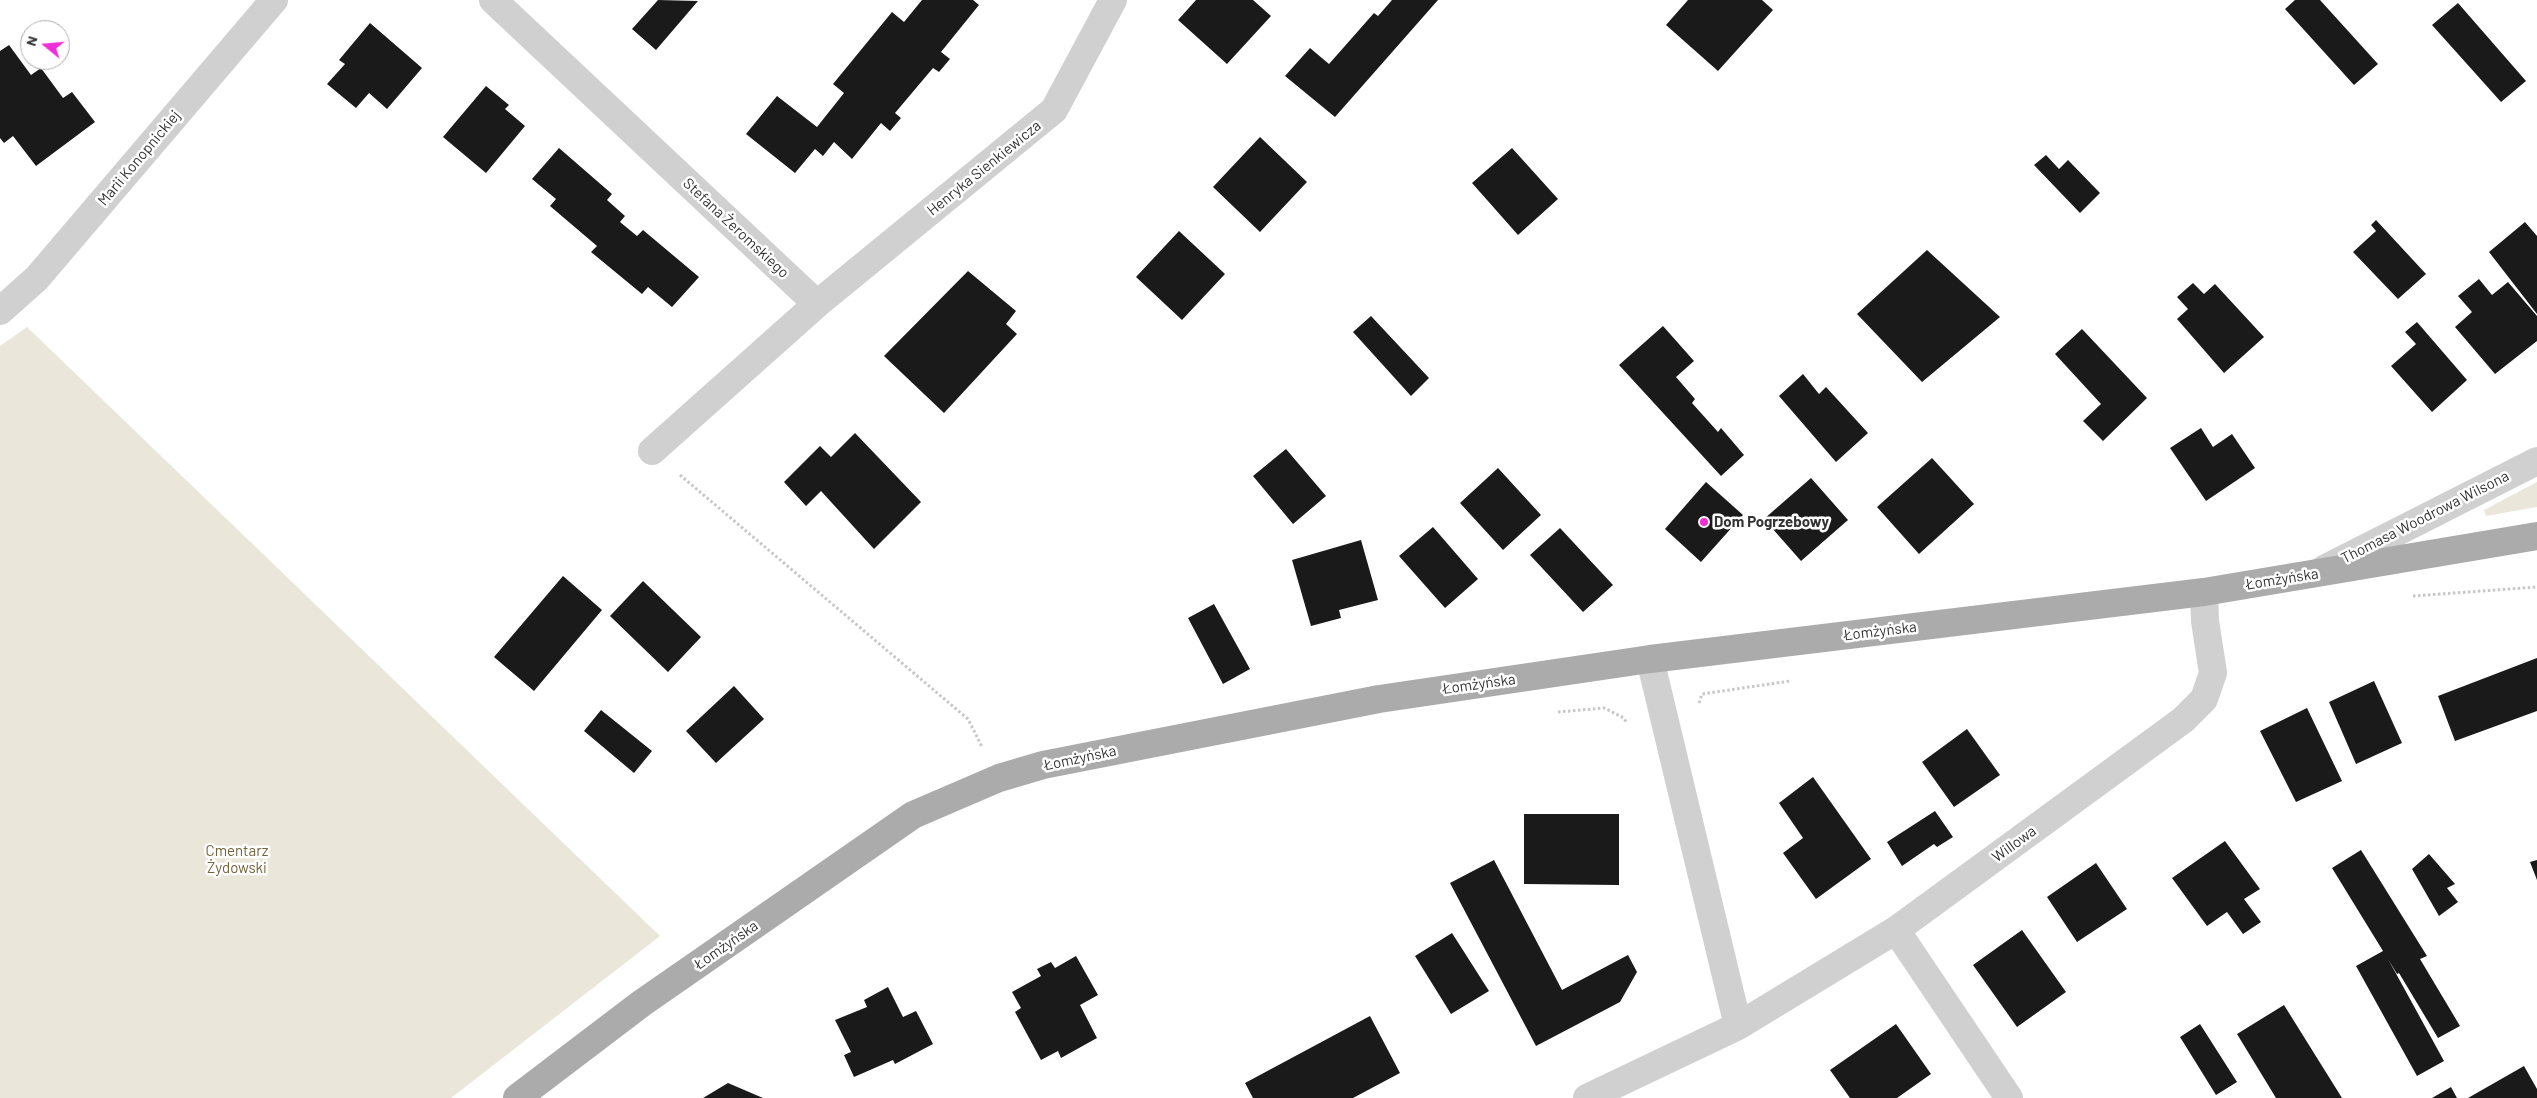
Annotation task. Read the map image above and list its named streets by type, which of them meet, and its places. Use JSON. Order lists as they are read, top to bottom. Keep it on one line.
{"streets":{"main road":["Łomżyńska"],"street":["Marii Konopnickiej","Henryka Sienkiewicza","Stefana Żeromskiego","Thomasa Woodrowa Wilsona","Willowa"]},"crossings":[["Henryka Sienkiewicza","Stefana Żeromskiego"],["Thomasa Woodrowa Wilsona","Łomżyńska"],["Łomżyńska","Willowa"]],"parks":["Cmentarz Żydowski"],"places":["Dom Pogrzebowy"],"north":"left"}
